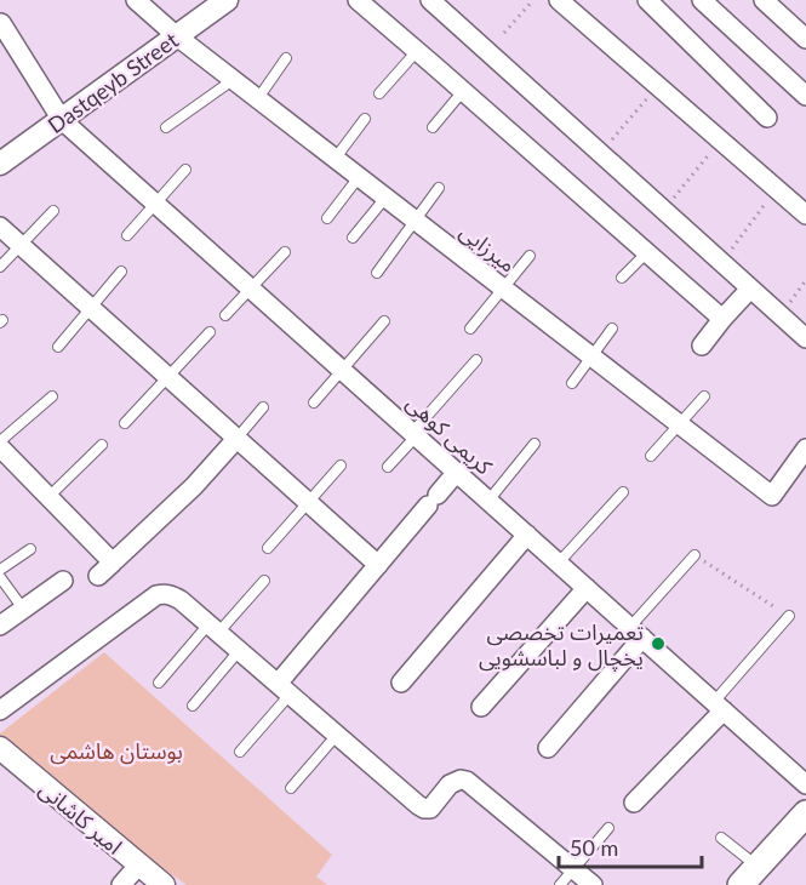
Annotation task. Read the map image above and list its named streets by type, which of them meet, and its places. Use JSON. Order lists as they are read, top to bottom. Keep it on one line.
{"streets":{"street":["Dastqeyb Street","میرزایی","کریمی کوهی","امیر کاشانی"]},"crossings":[["Dastqeyb Street","میرزایی"],["Dastqeyb Street","کریمی کوهی"]],"parks":["بوستان هاشمی"],"places":["تعمیرات تخصصی یخچال و لباسشویی"],"scale_bar":"50 m"}
